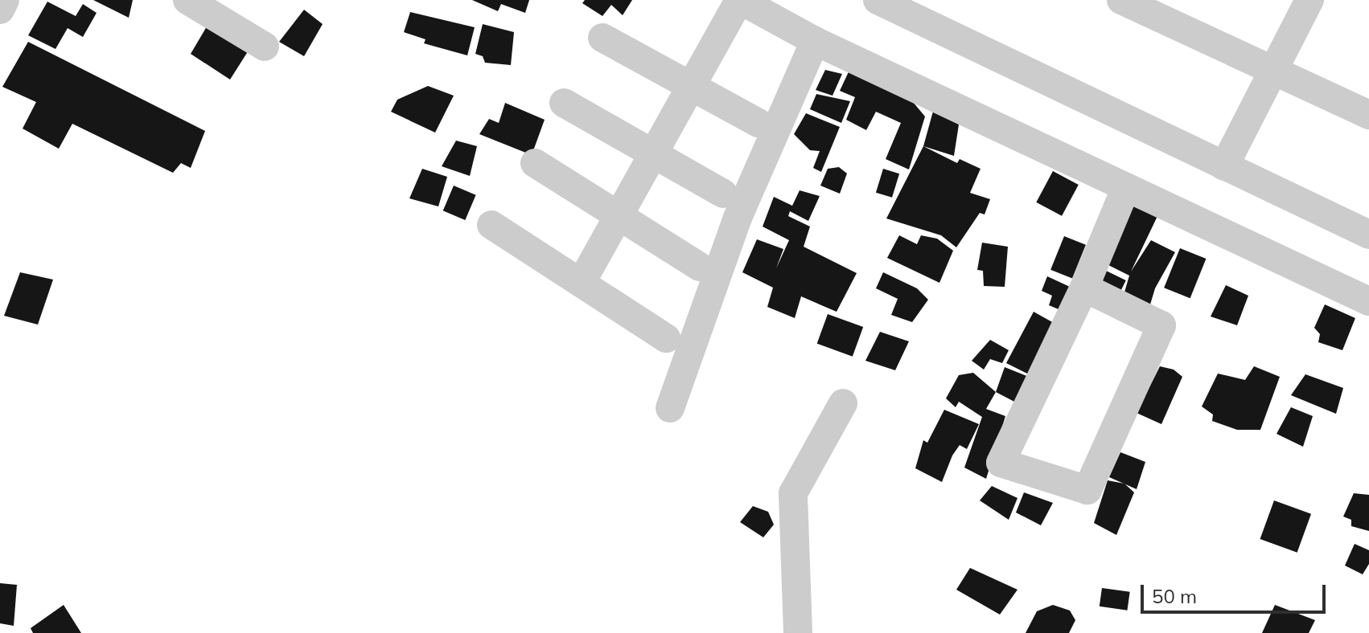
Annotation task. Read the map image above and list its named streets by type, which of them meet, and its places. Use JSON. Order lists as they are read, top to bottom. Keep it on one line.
{"scale_bar":"50 m"}
